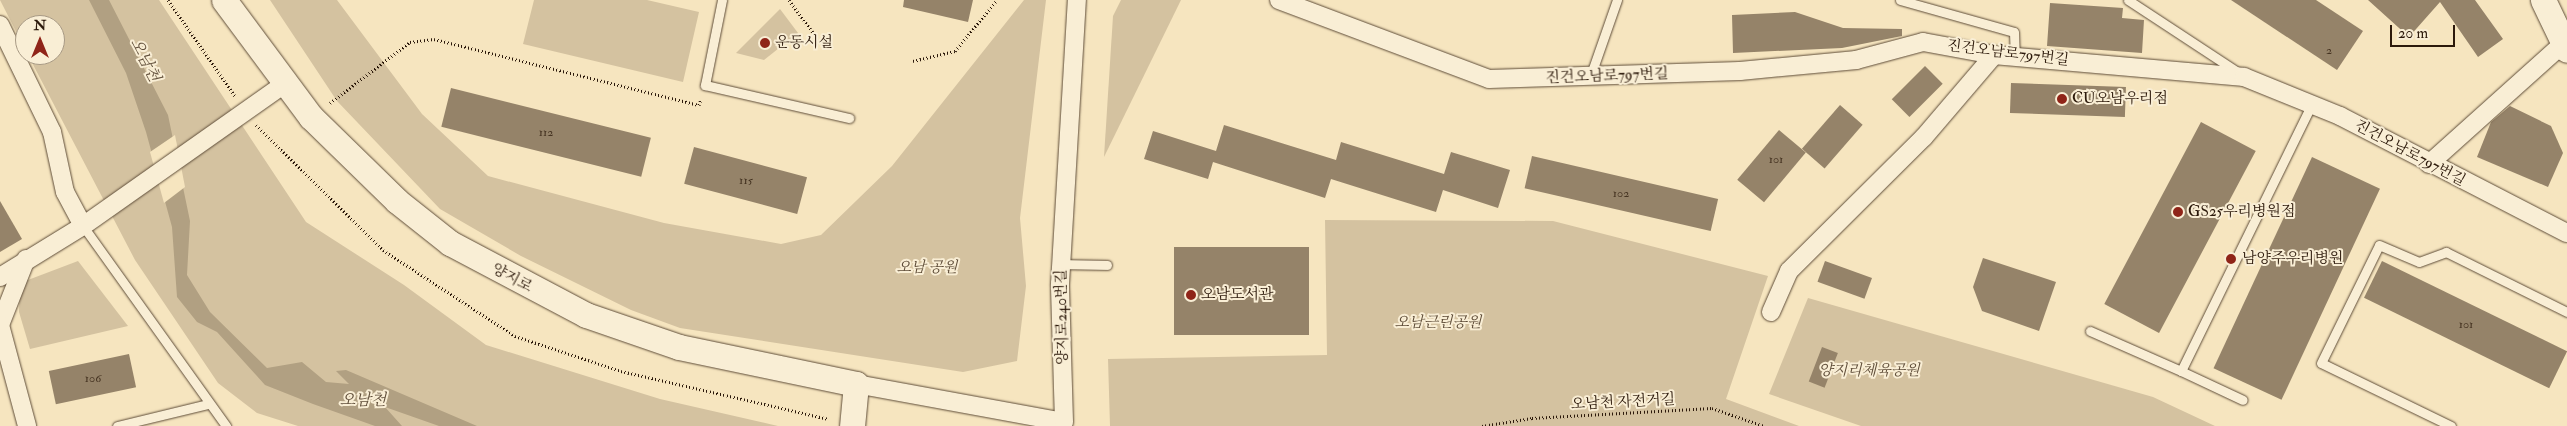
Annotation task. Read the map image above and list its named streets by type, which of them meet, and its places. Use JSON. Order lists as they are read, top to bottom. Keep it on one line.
{"streets":{"street":["진건오남로797번길","양지로","양지로240번길"],"path":["오남천 자전거길"]},"crossings":[["양지로","양지로240번길"]],"water":["오남천"],"parks":["오남 공원","오남근린공원","양지리체육공원"],"places":["운동시설","CU오남우리점","GS25우리병원점","남양주우리병원","오남도서관"],"house_numbers":["2","112","101","115","102","101","106"],"scale_bar":"20 m","north":"top"}
